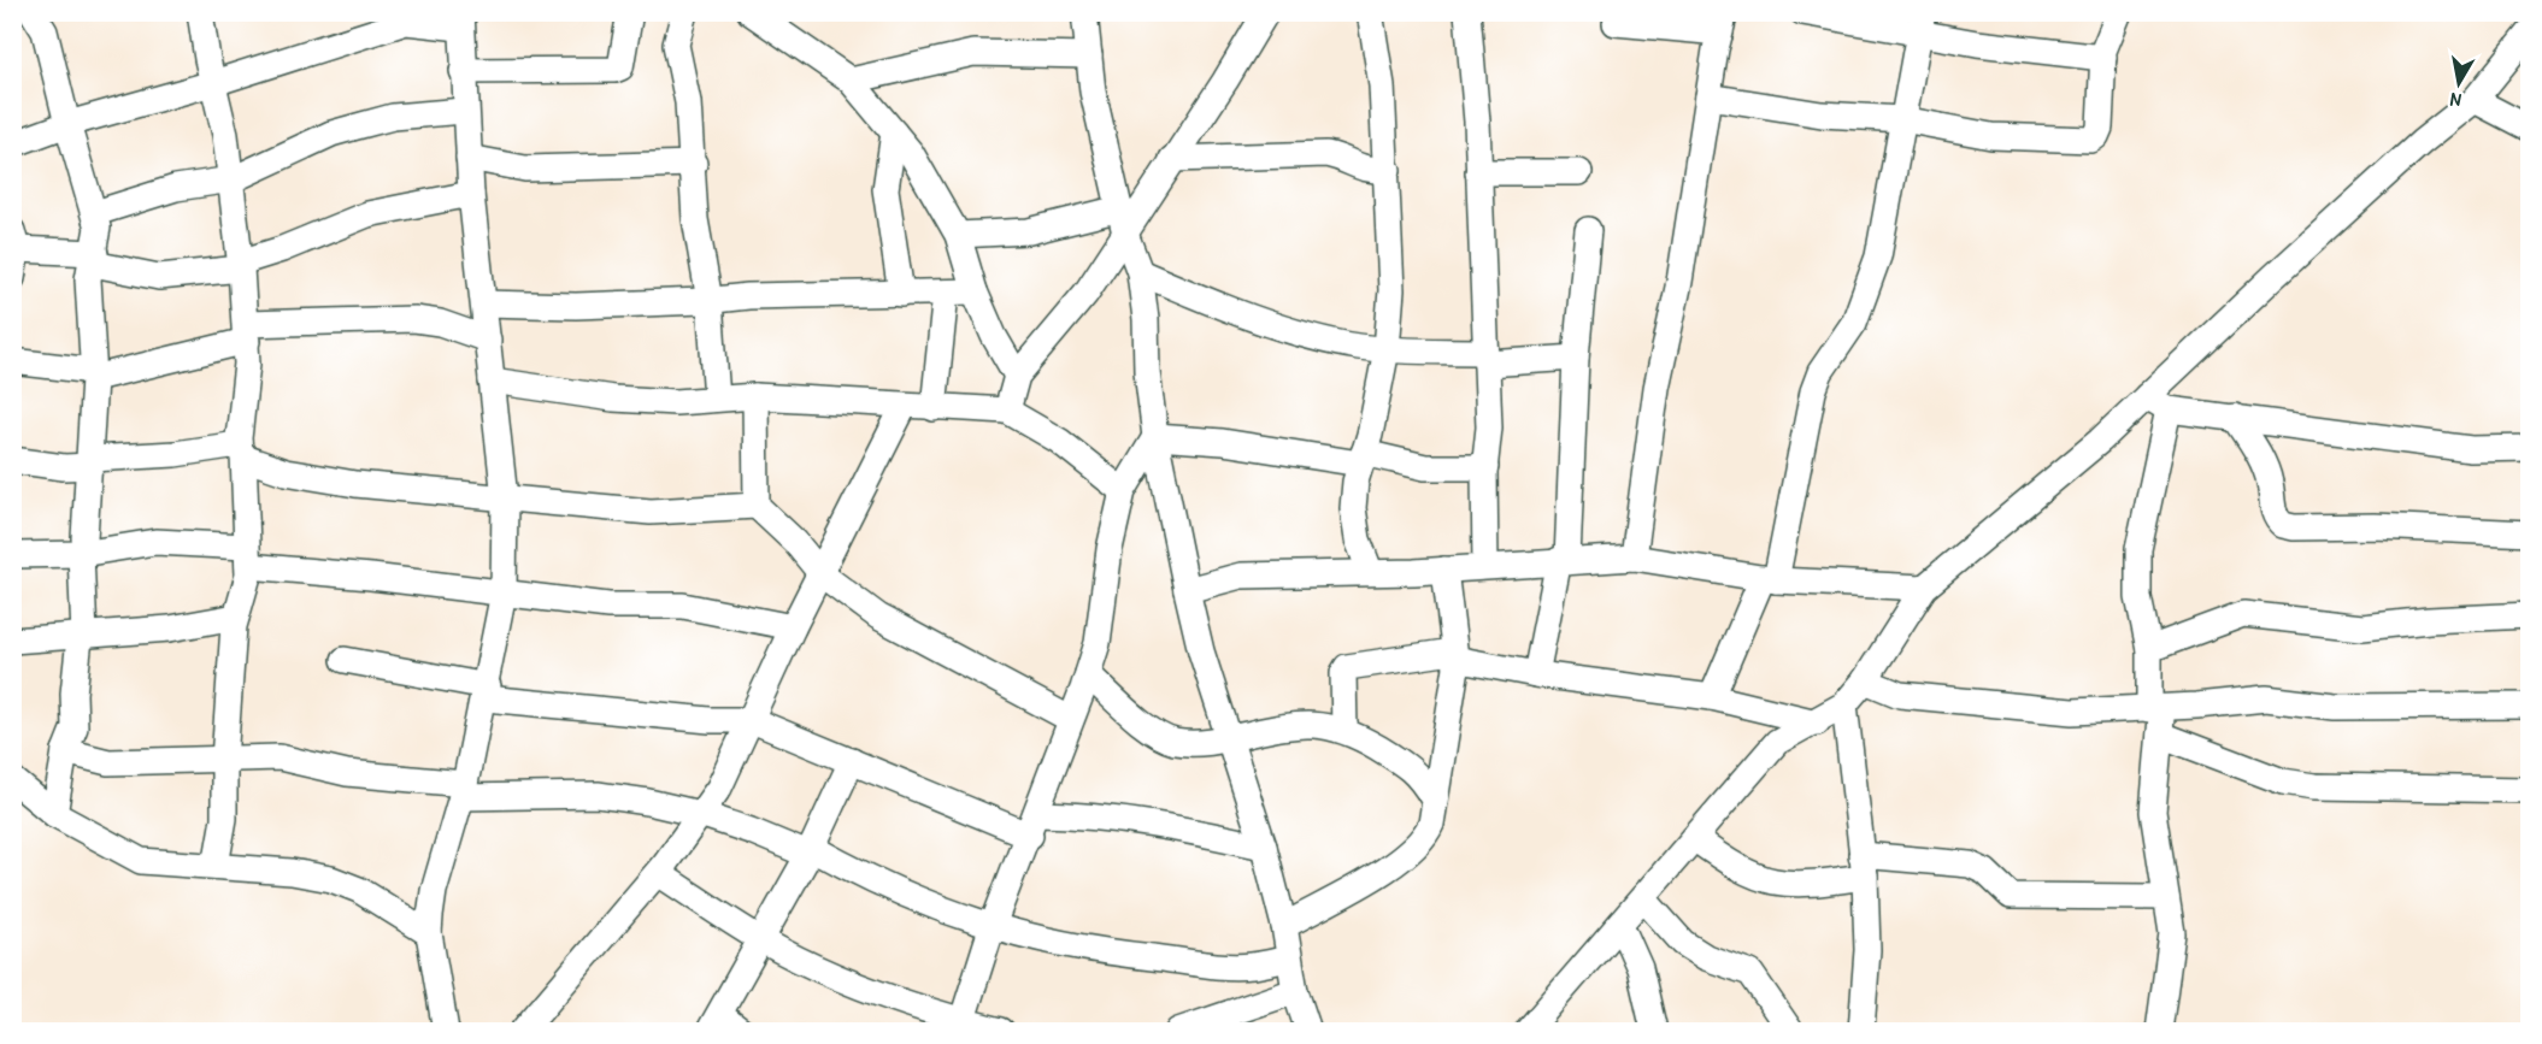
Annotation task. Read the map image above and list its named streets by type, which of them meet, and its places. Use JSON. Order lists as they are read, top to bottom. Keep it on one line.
{"north":"bottom"}
